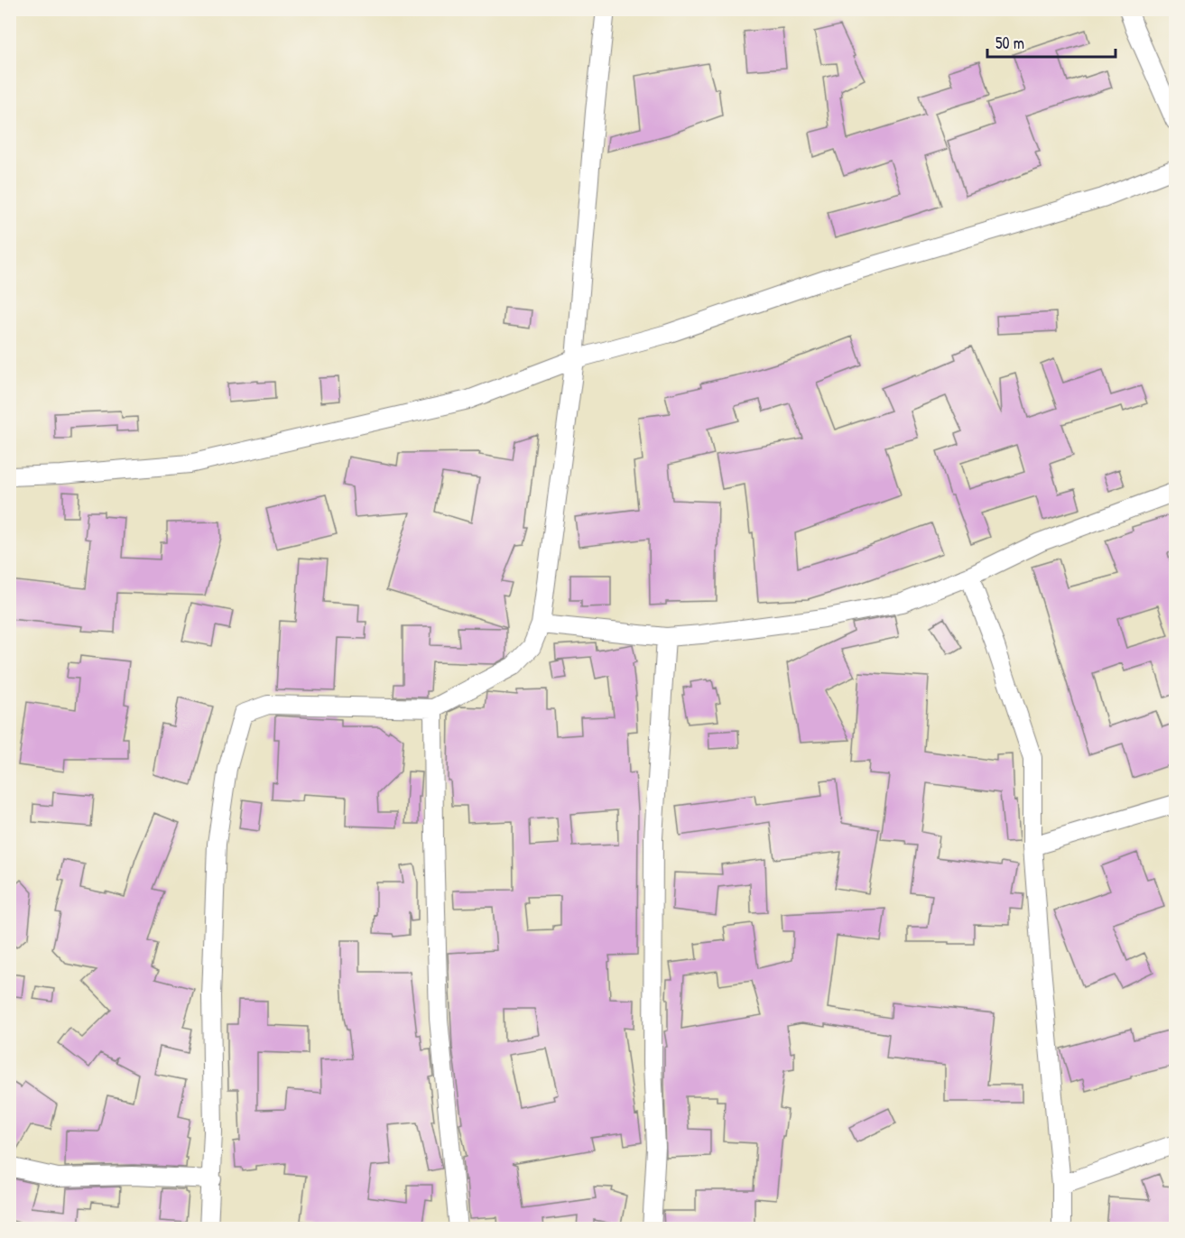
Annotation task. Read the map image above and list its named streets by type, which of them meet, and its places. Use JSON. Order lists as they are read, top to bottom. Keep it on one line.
{"scale_bar":"50 m"}
